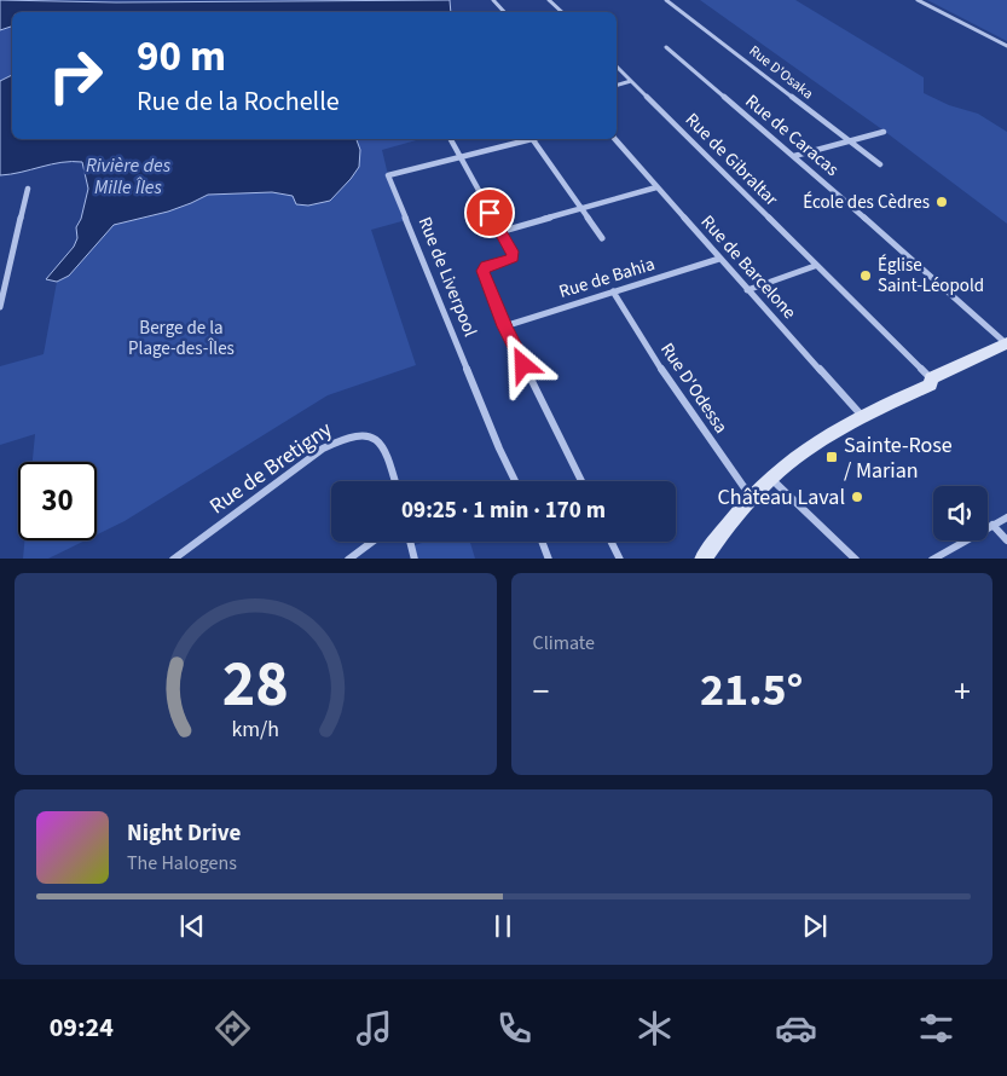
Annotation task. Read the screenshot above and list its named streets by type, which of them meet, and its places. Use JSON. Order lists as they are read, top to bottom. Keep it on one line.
{"streets":{"street":["Rue D'Osaka","Rue de Caracas","Rue de Gibraltar","Rue de Barcelone","Rue de Liverpool","Rue de Bahia","Rue D'Odessa","Rue de Bretigny"]},"crossings":[["Rue de Barcelone","Rue de Bahia"],["Rue de Bahia","Rue D'Odessa"]],"water":["Rivière des Mille Îles"],"parks":["Berge de la Plage-des-Îles"],"places":{"other":["École des Cèdres","Église Saint-Léopold","Château Laval"],"transit":["Sainte-Rose / Marian"]},"page":{"turn":["90 m","Rue de la Rochelle"],"limit":"30","trip":"09:25 · 1 min · 170 m","tile":"Climate","heat":["−","21.5°","+"],"song":["Night Drive","The Halogens"],"tabs":"09:24","gauge":["28","km/h"]}}
